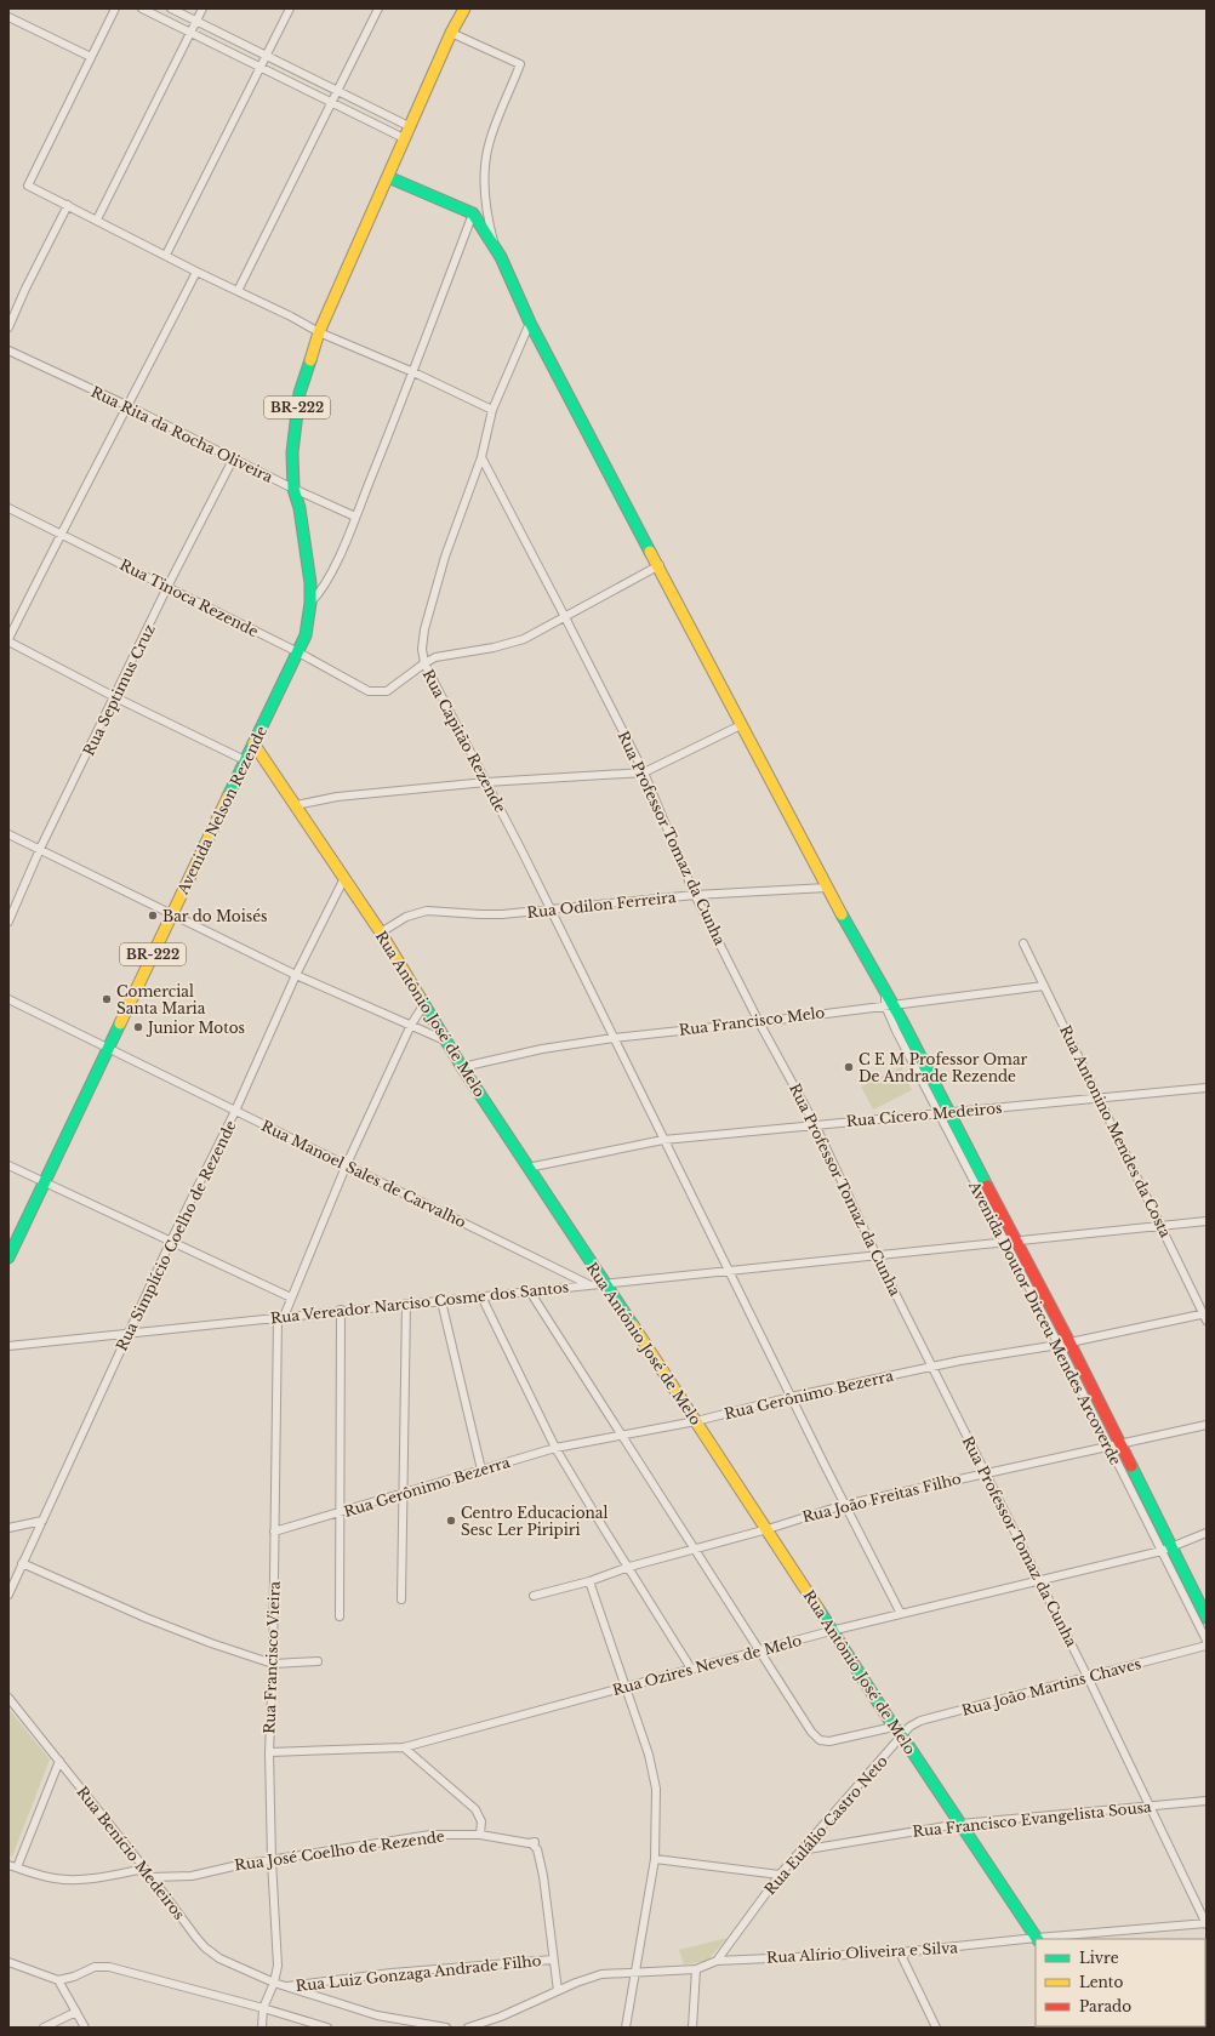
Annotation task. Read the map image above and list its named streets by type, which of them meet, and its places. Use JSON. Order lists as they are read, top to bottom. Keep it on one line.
{"streets":{"street":["BR-222","Rua Rita da Rocha Oliveira","Rua Tinoca Rezende","Rua Septimus Cruz","Rua Capitão Rezende","Avenida Nelson Rezende","Rua Professor Tomaz da Cunha","Rua Odilon Ferreira","Rua Antônio José de Melo","Rua Francisco Melo","Rua Cícero Medeiros","Rua Antonino Mendes da Costa","Rua Manoel Sales de Carvalho","Rua Simplício Coelho de Rezende","Rua Vereador Narciso Cosme dos Santos","Avenida Doutor Dirceu Mendes Arcoverde","Rua Gerônimo Bezerra","Rua João Freitas Filho","Rua Francisco Vieira","Rua Ozires Neves de Melo","Rua João Martins Chaves","Rua Francisco Evangelista Sousa","Rua Eulálio Castro Neto","Rua José Coelho de Rezende","Rua Benício Medeiros","Rua Alírio Oliveira e Silva","Rua Luiz Gonzaga Andrade Filho"]},"crossings":[["BR-222","Rua Rita da Rocha Oliveira"],["BR-222","Rua Tinoca Rezende"],["BR-222","Avenida Nelson Rezende"],["Rua Rita da Rocha Oliveira","Rua Septimus Cruz"],["Rua Tinoca Rezende","Rua Septimus Cruz"],["Rua Tinoca Rezende","Rua Capitão Rezende"],["Rua Tinoca Rezende","Avenida Nelson Rezende"],["Rua Capitão Rezende","Rua Professor Tomaz da Cunha"],["Rua Capitão Rezende","Rua Odilon Ferreira"],["Rua Capitão Rezende","Rua Francisco Melo"],["Rua Capitão Rezende","Rua Cícero Medeiros"],["Rua Capitão Rezende","Rua Vereador Narciso Cosme dos Santos"],["Rua Capitão Rezende","Avenida Doutor Dirceu Mendes Arcoverde"],["Rua Capitão Rezende","Rua Gerônimo Bezerra"],["Rua Capitão Rezende","Rua João Freitas Filho"],["Rua Capitão Rezende","Rua Ozires Neves de Melo"],["Avenida Nelson Rezende","Rua Antônio José de Melo"],["Avenida Nelson Rezende","Rua Manoel Sales de Carvalho"],["Rua Professor Tomaz da Cunha","Rua Odilon Ferreira"],["Rua Professor Tomaz da Cunha","Rua Francisco Melo"],["Rua Professor Tomaz da Cunha","Rua Cícero Medeiros"],["Rua Professor Tomaz da Cunha","Rua Vereador Narciso Cosme dos Santos"],["Rua Professor Tomaz da Cunha","Rua Gerônimo Bezerra"],["Rua Professor Tomaz da Cunha","Rua João Freitas Filho"],["Rua Professor Tomaz da Cunha","Rua Ozires Neves de Melo"],["Rua Professor Tomaz da Cunha","Rua João Martins Chaves"],["Rua Professor Tomaz da Cunha","Rua Francisco Evangelista Sousa"],["Rua Professor Tomaz da Cunha","Rua Alírio Oliveira e Silva"],["Rua Odilon Ferreira","Rua Antônio José de Melo"],["Rua Odilon Ferreira","Avenida Doutor Dirceu Mendes Arcoverde"],["Rua Antônio José de Melo","Rua Francisco Melo"],["Rua Antônio José de Melo","Rua Cícero Medeiros"],["Rua Antônio José de Melo","Rua Simplício Coelho de Rezende"],["Rua Antônio José de Melo","Rua Vereador Narciso Cosme dos Santos"],["Rua Antônio José de Melo","Rua Gerônimo Bezerra"],["Rua Antônio José de Melo","Rua João Freitas Filho"],["Rua Antônio José de Melo","Rua Francisco Vieira"],["Rua Antônio José de Melo","Rua Ozires Neves de Melo"],["Rua Antônio José de Melo","Rua João Martins Chaves"],["Rua Antônio José de Melo","Rua Francisco Evangelista Sousa"],["Rua Antônio José de Melo","Rua Eulálio Castro Neto"],["Rua Antônio José de Melo","Rua Alírio Oliveira e Silva"],["Rua Francisco Melo","Rua Antonino Mendes da Costa"],["Rua Francisco Melo","Avenida Doutor Dirceu Mendes Arcoverde"],["Rua Cícero Medeiros","Rua Antonino Mendes da Costa"],["Rua Cícero Medeiros","Avenida Doutor Dirceu Mendes Arcoverde"],["Rua Antonino Mendes da Costa","Rua Vereador Narciso Cosme dos Santos"],["Rua Antonino Mendes da Costa","Rua Gerônimo Bezerra"],["Rua Manoel Sales de Carvalho","Rua Simplício Coelho de Rezende"],["Rua Manoel Sales de Carvalho","Rua Vereador Narciso Cosme dos Santos"],["Rua Manoel Sales de Carvalho","Rua Francisco Vieira"],["Rua Simplício Coelho de Rezende","Rua Vereador Narciso Cosme dos Santos"],["Rua Vereador Narciso Cosme dos Santos","Avenida Doutor Dirceu Mendes Arcoverde"],["Rua Vereador Narciso Cosme dos Santos","Rua Francisco Vieira"],["Avenida Doutor Dirceu Mendes Arcoverde","Rua Gerônimo Bezerra"],["Avenida Doutor Dirceu Mendes Arcoverde","Rua João Freitas Filho"],["Avenida Doutor Dirceu Mendes Arcoverde","Rua Ozires Neves de Melo"],["Rua Gerônimo Bezerra","Rua Francisco Vieira"],["Rua Francisco Vieira","Rua Ozires Neves de Melo"],["Rua Francisco Vieira","Rua José Coelho de Rezende"],["Rua Francisco Vieira","Rua Benício Medeiros"],["Rua João Martins Chaves","Rua Eulálio Castro Neto"],["Rua Francisco Evangelista Sousa","Rua Eulálio Castro Neto"],["Rua Eulálio Castro Neto","Rua Alírio Oliveira e Silva"],["Rua José Coelho de Rezende","Rua Benício Medeiros"],["Rua José Coelho de Rezende","Rua Luiz Gonzaga Andrade Filho"],["Rua Benício Medeiros","Rua Luiz Gonzaga Andrade Filho"]],"places":["Bar do Moisés","Comercial Santa Maria","Junior Motos","C E M Professor Omar De Andrade Rezende","Centro Educacional Sesc Ler Piripiri"],"legend":["Livre","Lento","Parado"]}
